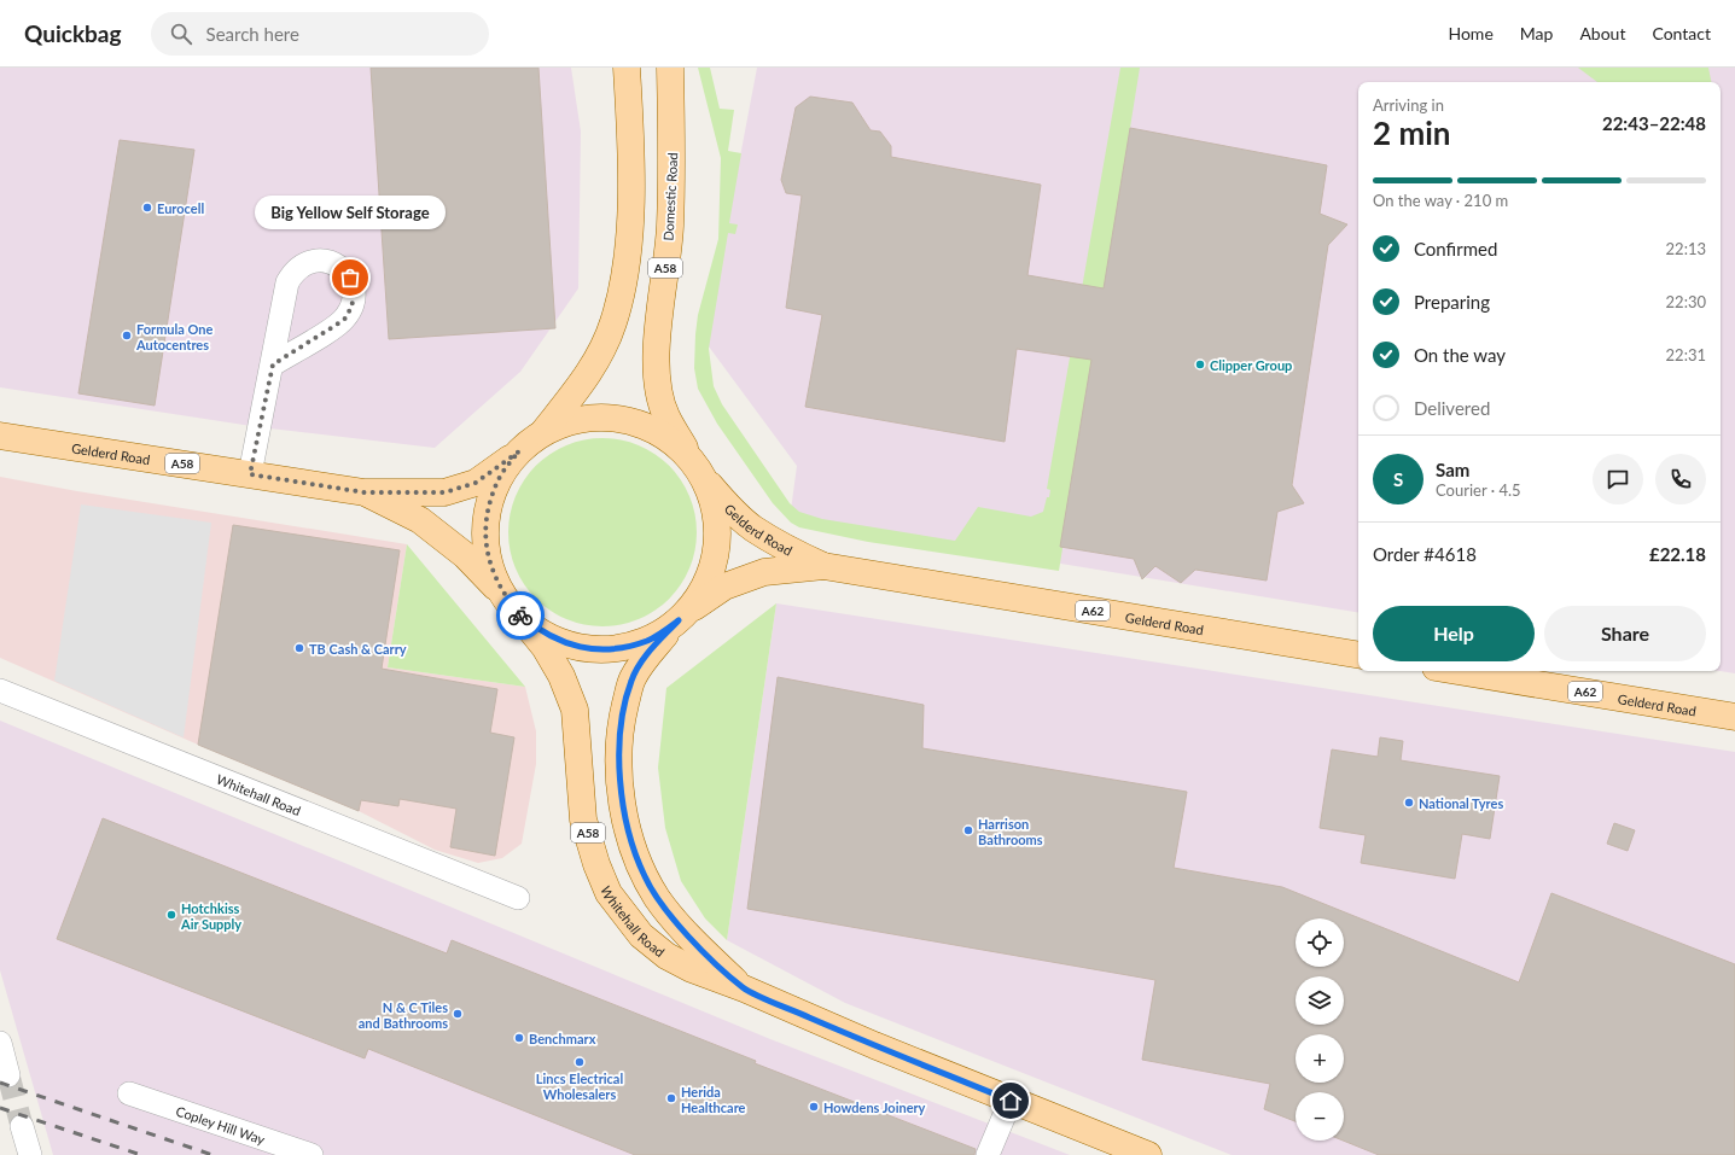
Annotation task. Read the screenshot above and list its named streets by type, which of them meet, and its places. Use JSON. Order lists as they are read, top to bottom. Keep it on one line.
{"streets":{"main road":["Domestic Road","A58","Gelderd Road","A62","Whitehall Road"],"street":["Copley Hill Way"]},"crossings":[["Domestic Road","A58"],["Domestic Road","Gelderd Road"],["A58","Gelderd Road"],["A58","Whitehall Road"],["Gelderd Road","Whitehall Road"]],"places":["Eurocell","Big Yellow Self Storage","Formula One Autocentres","Clipper Group","TB Cash & Carry","National Tyres","Harrison Bathrooms","Hotchkiss Air Supply","N & C Tiles and Bathrooms","Benchmarx","Lincs Electrical Wholesalers","Herida Healthcare","Howdens Joinery"],"page":{"header":"Quickbag","search":"Search here","nav":["Home","Map","About","Contact"],"heading":["2 min","Arriving in","22:43–22:48"],"panel":["Sam","Courier · 4.5","Order #4618","£22.18"],"bar":"On the way · 210 m","bubble":"Big Yellow Self Storage","list":[["Confirmed","22:13"],["Preparing","22:30"],["On the way","22:31"],"Delivered"],"round":"S","buttons":["Help","Share"],"map_buttons":["+","−"]}}
